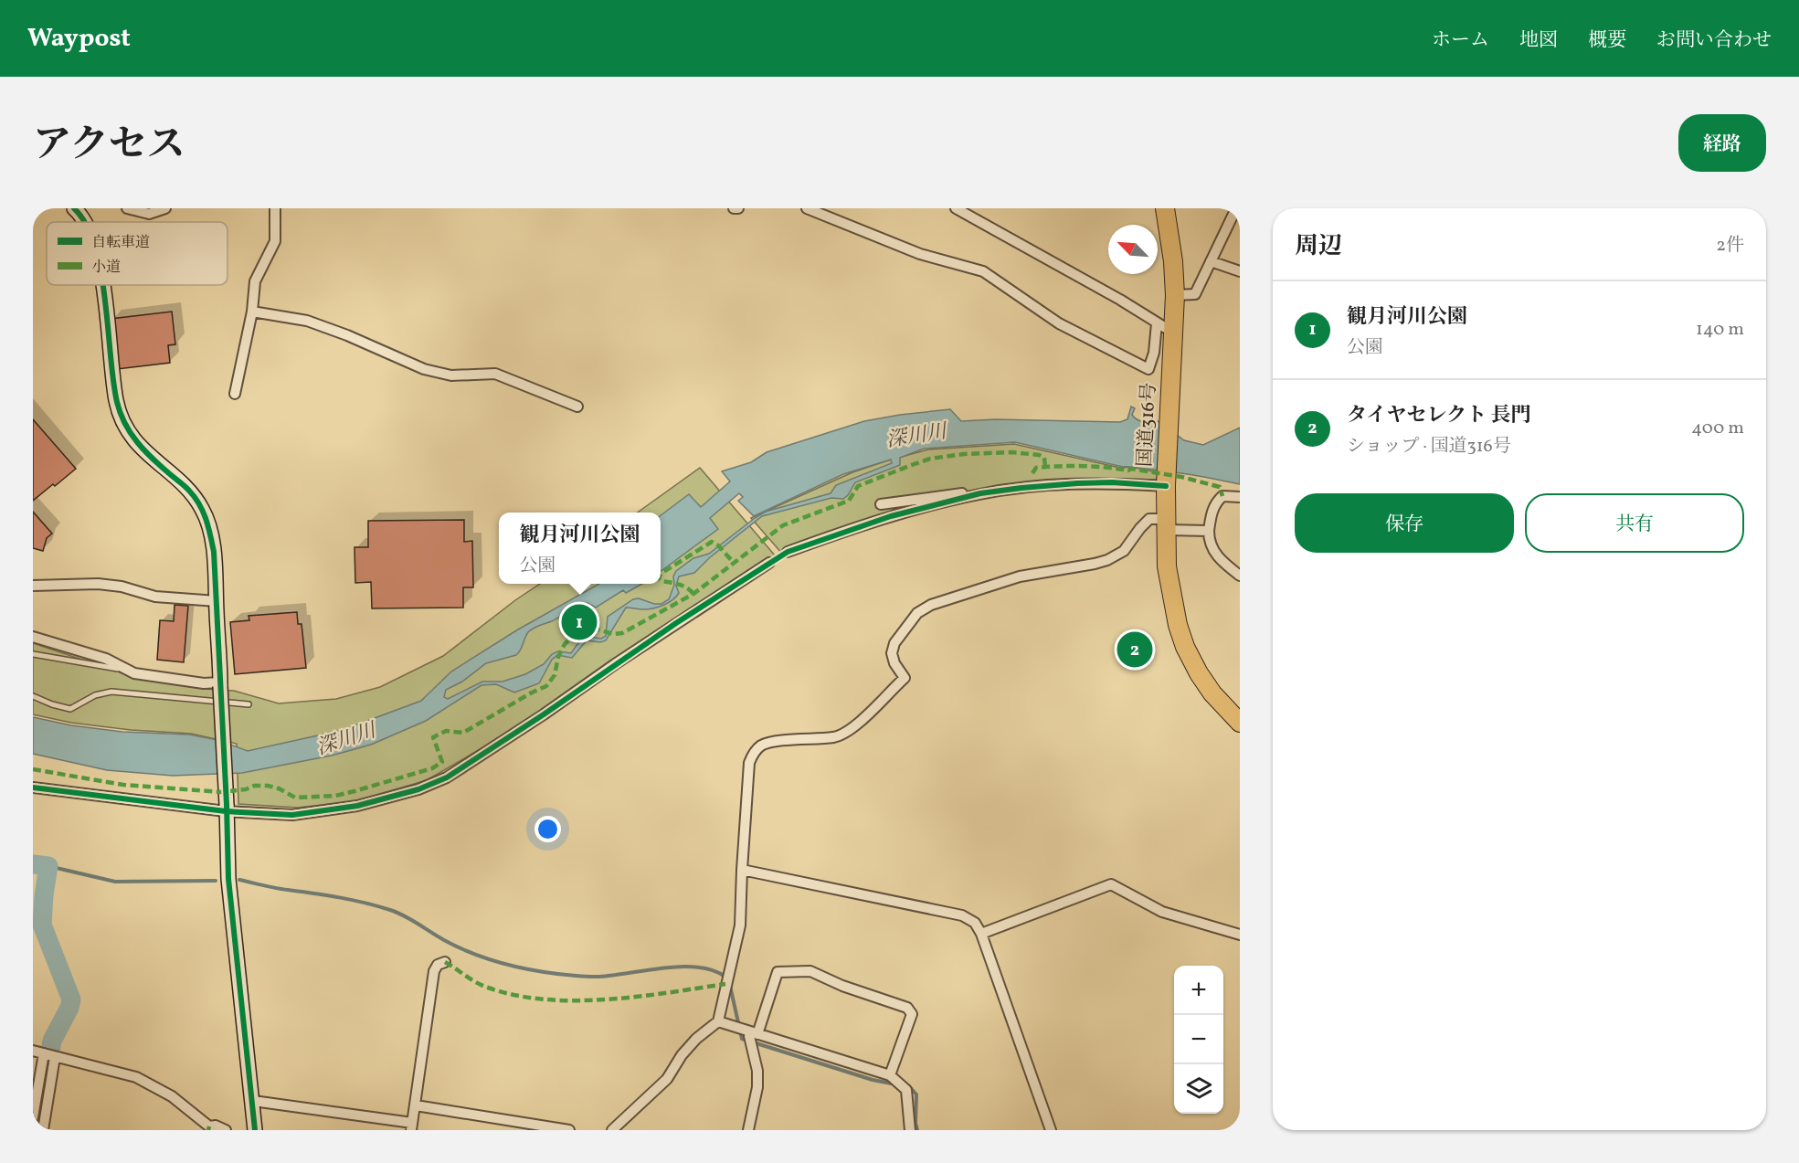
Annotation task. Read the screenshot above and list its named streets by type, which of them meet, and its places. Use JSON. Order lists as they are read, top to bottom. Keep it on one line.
{"streets":{"highway":["国道316号"]},"water":["深川川"],"legend":["自転車道","小道"],"north":"top left","page":{"header":"Waypost","nav":["ホーム","地図","概要","お問い合わせ"],"title":"アクセス","buttons":["経路",["保存","共有"]],"heading":["周辺","2件"],"list":[{"mark":"1","name":"観月河川公園","note":"公園","value":"140 m"},{"mark":"2","name":"タイヤセレクト 長門","note":"ショップ · 国道316号","value":"400 m"}],"popup":["観月河川公園","公園"],"pins":["1","2"],"map_buttons":["+","−"]}}
